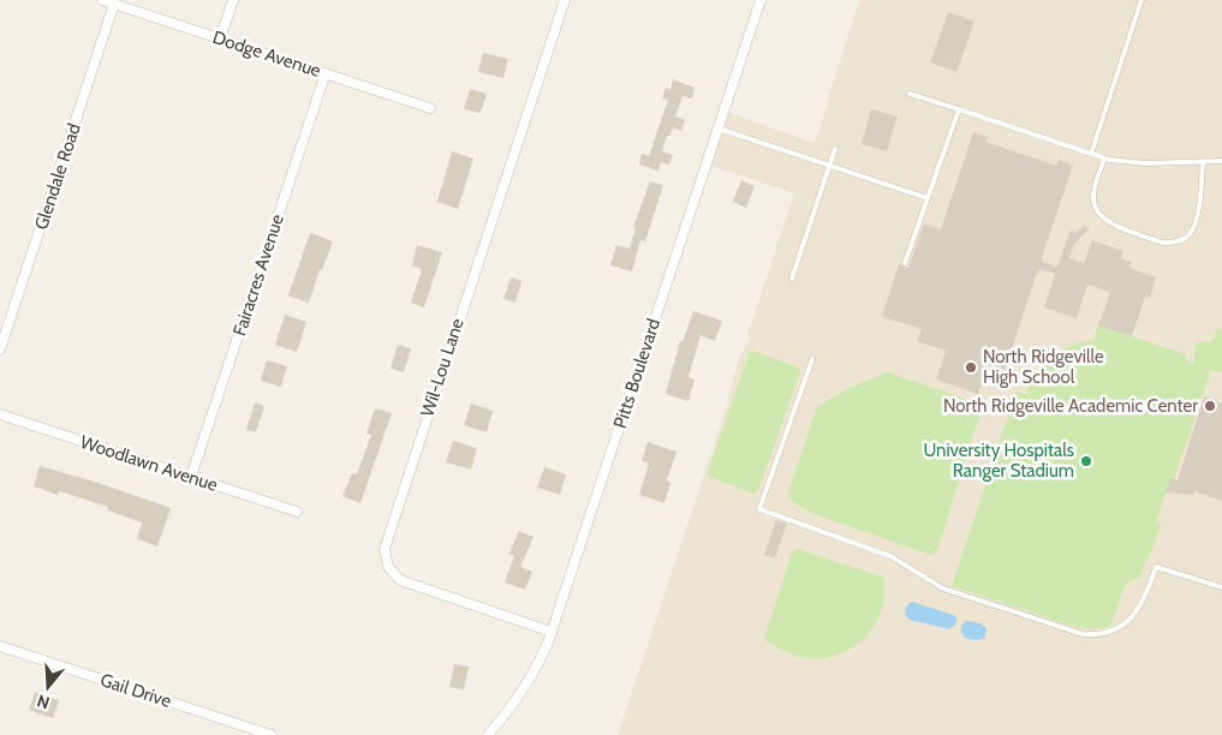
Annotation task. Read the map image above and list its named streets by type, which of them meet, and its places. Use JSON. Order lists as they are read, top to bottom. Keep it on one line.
{"streets":{"street":["Dodge Avenue","Glendale Road","Fairacres Avenue","Wil-Lou Lane","Pitts Boulevard","Woodlawn Avenue","Gail Drive"]},"crossings":[["Dodge Avenue","Glendale Road"],["Dodge Avenue","Fairacres Avenue"],["Fairacres Avenue","Woodlawn Avenue"],["Wil-Lou Lane","Pitts Boulevard"]],"places":["North Ridgeville High School","North Ridgeville Academic Center","University Hospitals Ranger Stadium"],"north":"bottom"}
